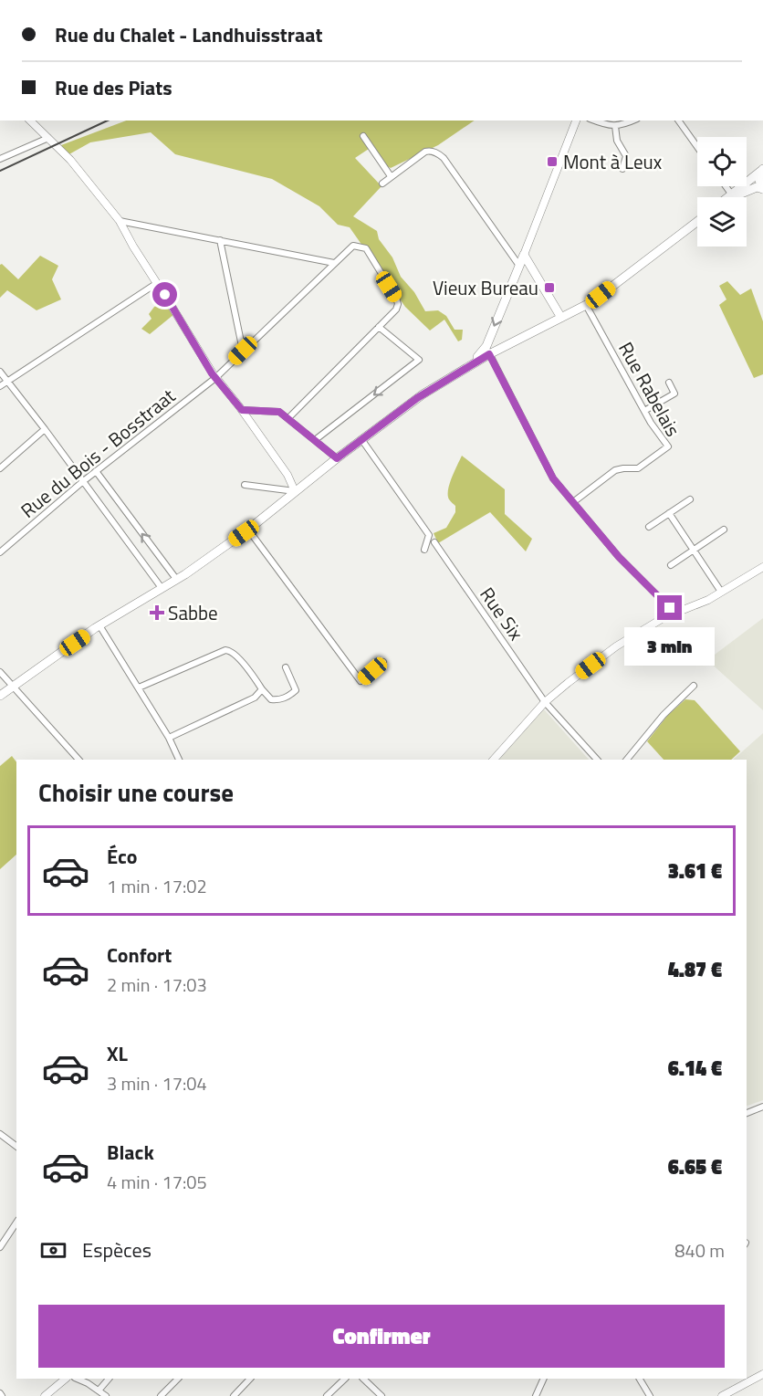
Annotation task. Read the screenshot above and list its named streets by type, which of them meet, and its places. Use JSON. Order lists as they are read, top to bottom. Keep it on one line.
{"streets":{"street":["Rue Rabelais","Rue du Bois - Bosstraat","Rue Six"]},"places":{"transit":["Mont à Leux","Vieux Bureau"],"health":["Sabbe"]},"page":{"banner":["Rue du Chalet - Landhuisstraat","Rue des Piats"],"bubble":"3 min","heading":"Choisir une course","list":[{"name":"Éco","note":"1 min · 17:02","value":"3.61 €"},{"name":"Confort","note":"2 min · 17:03","value":"4.87 €"},{"name":"XL","note":"3 min · 17:04","value":"6.14 €"},{"name":"Black","note":"4 min · 17:05","value":"6.65 €"}],"pay":["Espèces","840 m"],"buttons":"Confirmer"}}
